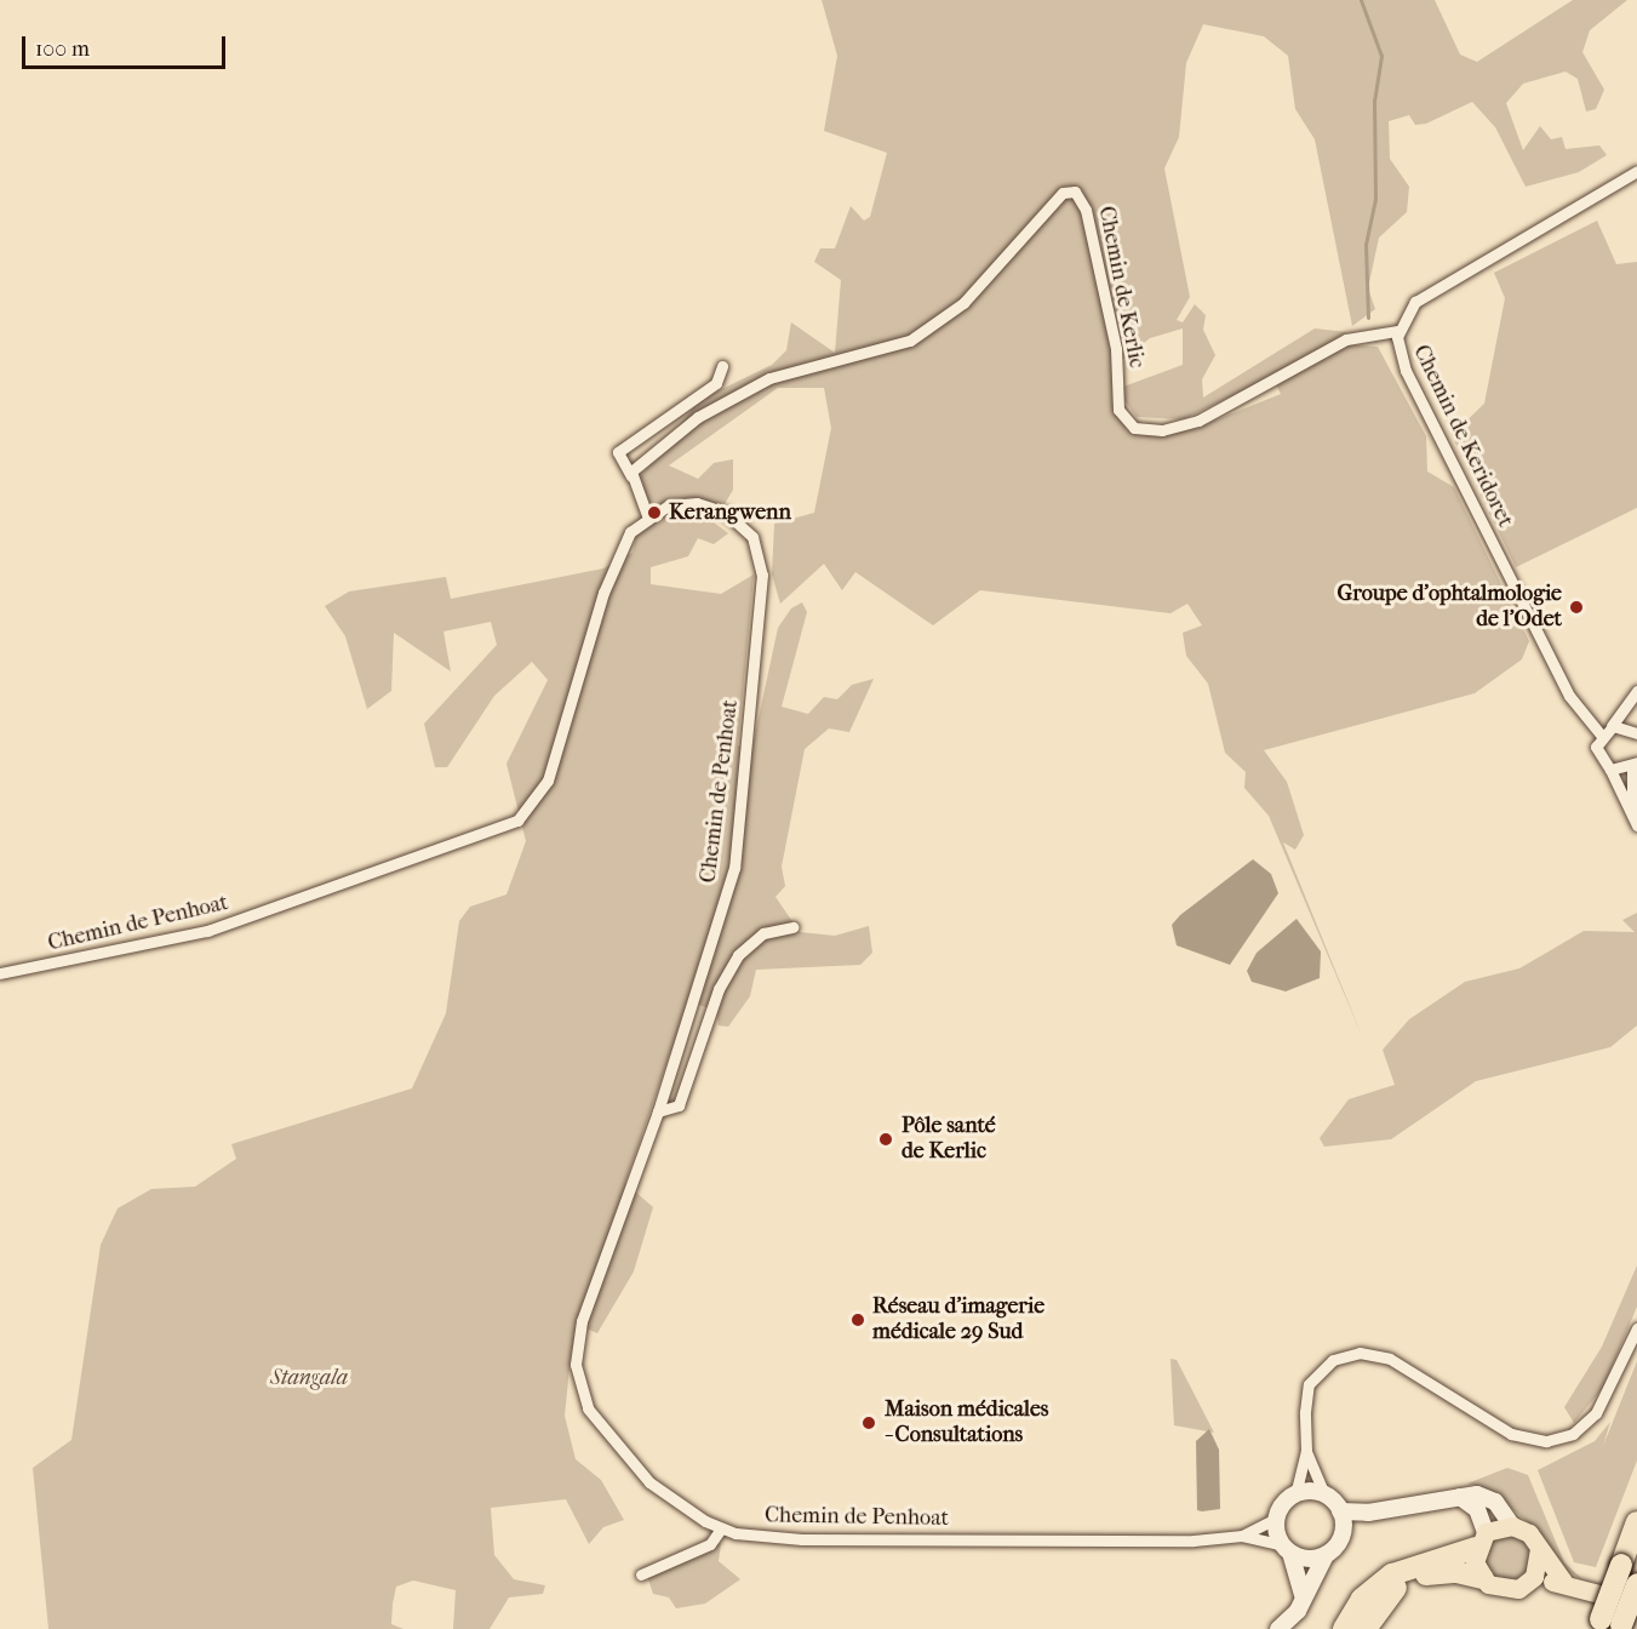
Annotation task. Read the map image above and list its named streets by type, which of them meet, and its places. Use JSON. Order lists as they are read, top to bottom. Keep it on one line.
{"streets":{"street":["Chemin de Kerlic","Chemin de Keridoret","Chemin de Penhoat"]},"crossings":[["Chemin de Kerlic","Chemin de Keridoret"]],"parks":["Stangala"],"places":["Kerangwenn","Groupe d'ophtalmologie de l'Odet","Pôle santé de Kerlic","Réseau d'imagerie médicale 29 Sud","Maison médicales - Consultations"],"scale_bar":"100 m"}
